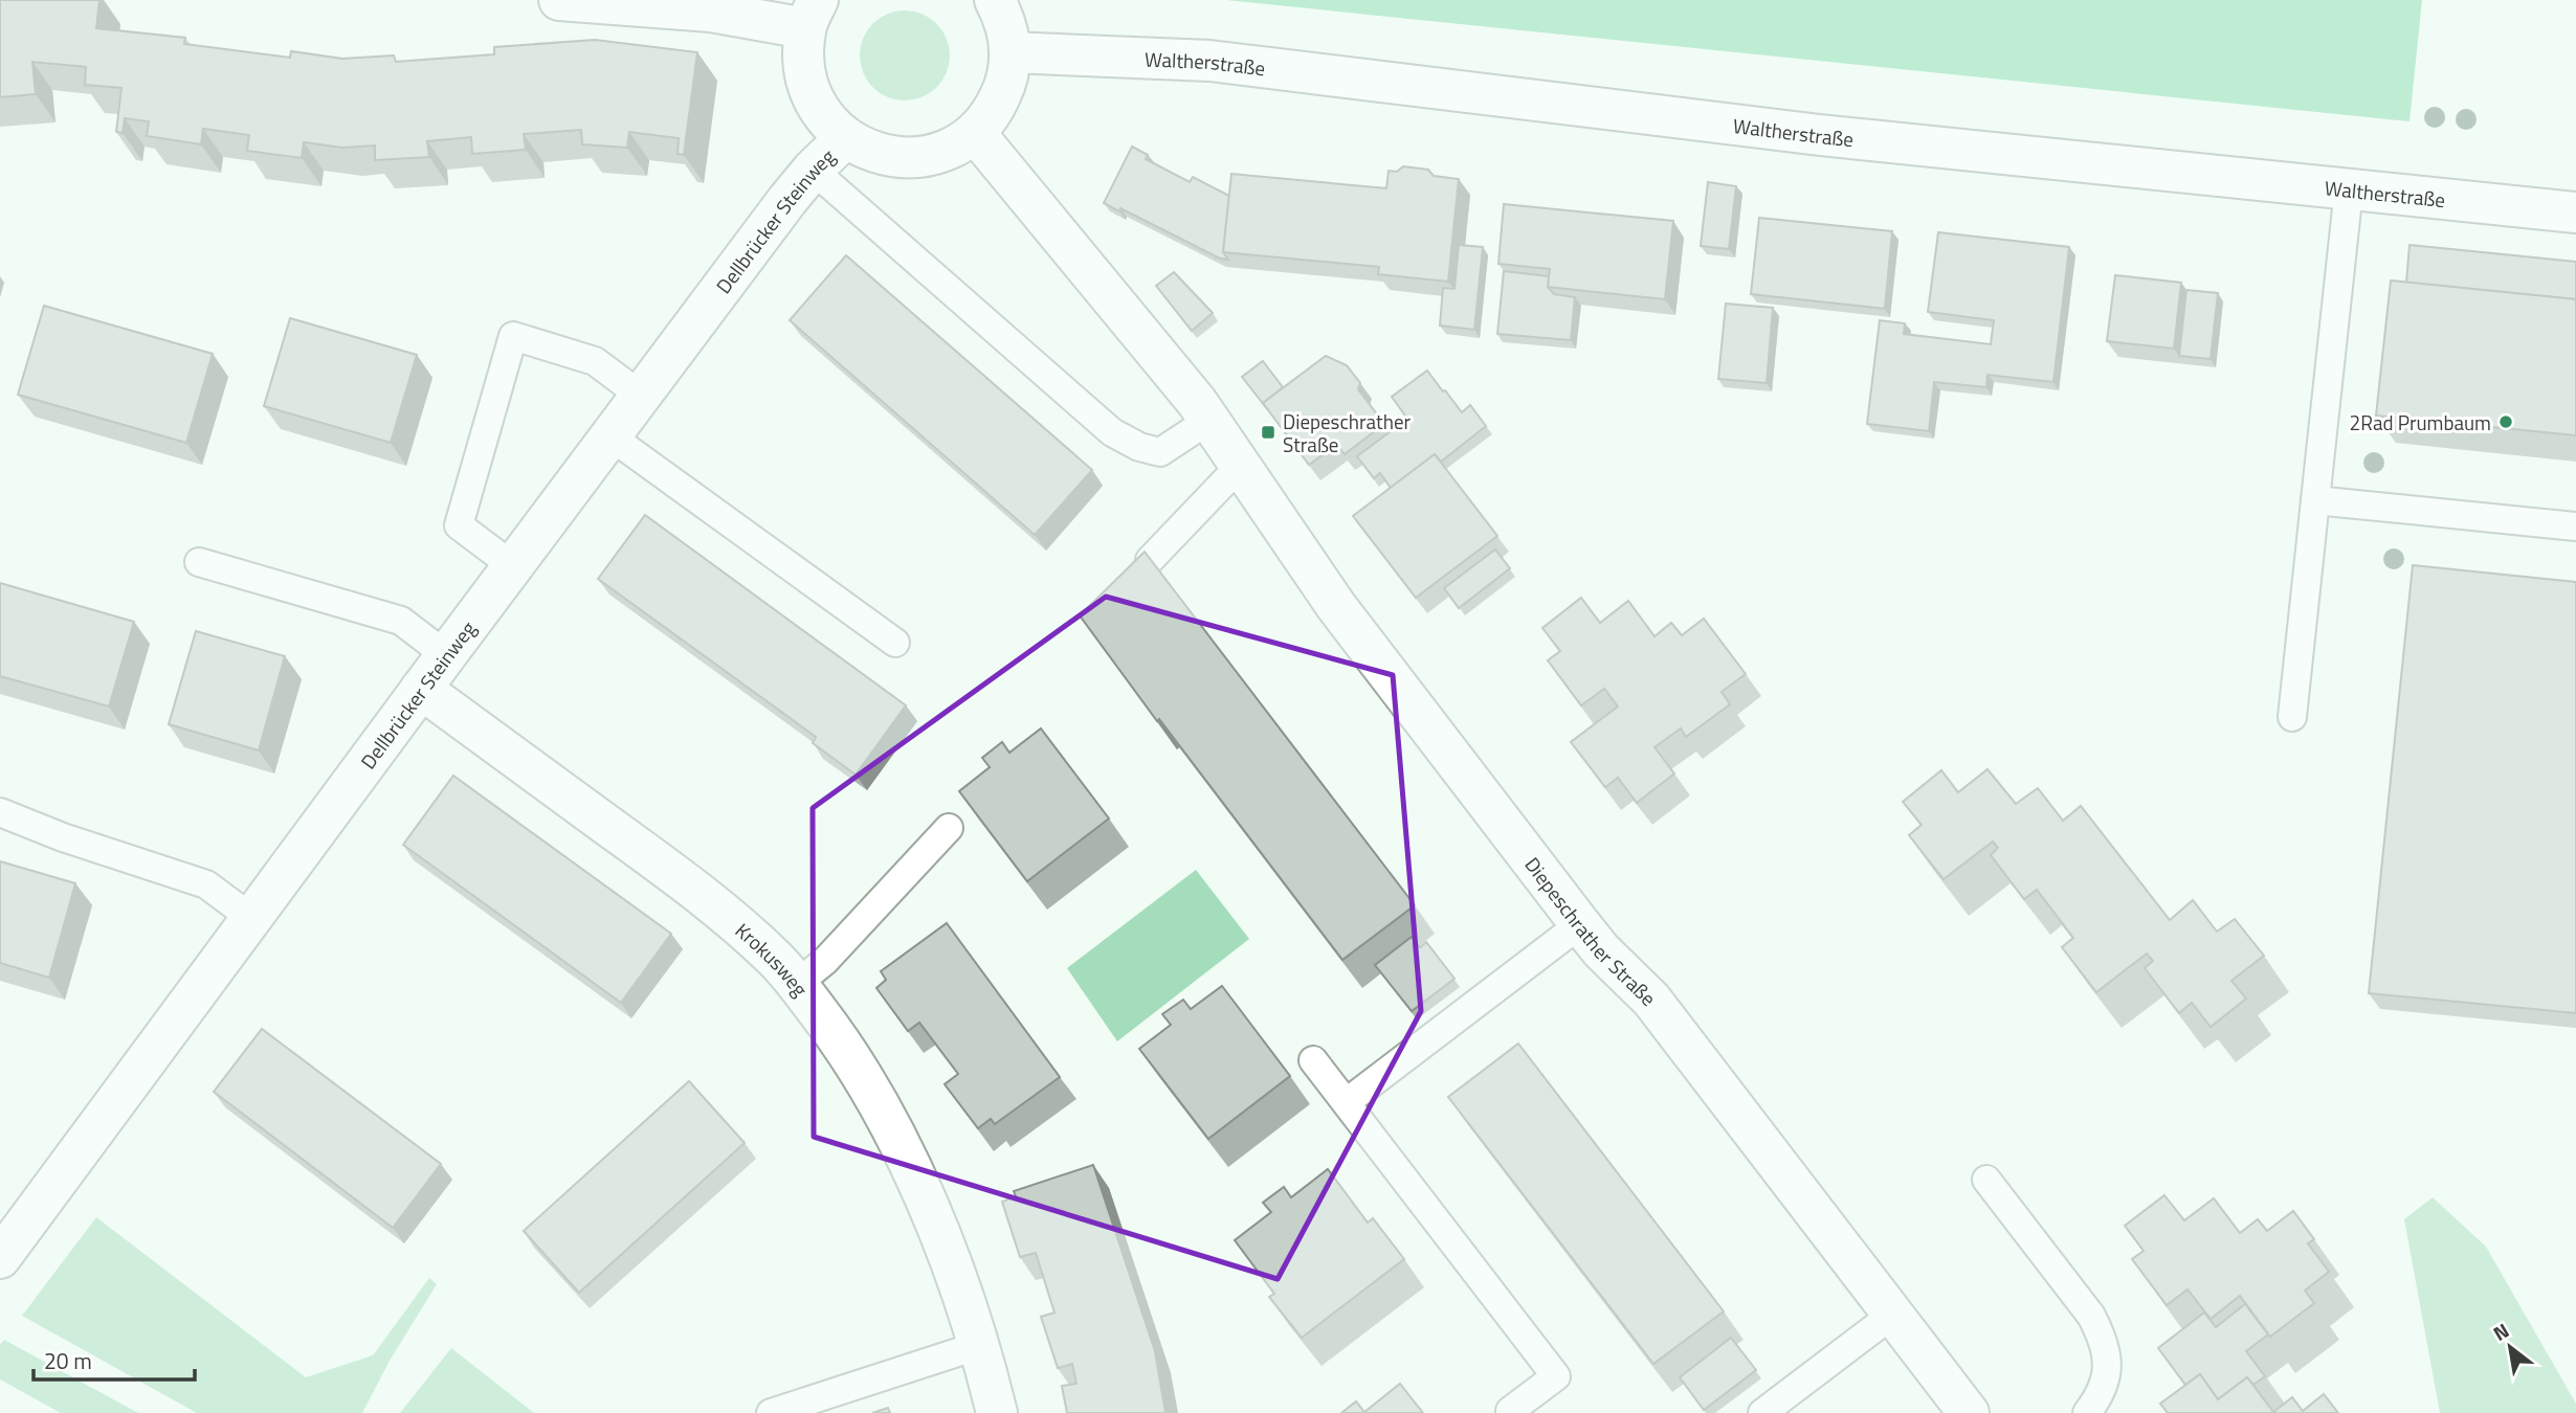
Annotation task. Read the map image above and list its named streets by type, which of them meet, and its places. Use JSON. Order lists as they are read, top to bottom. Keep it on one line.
{"streets":{"street":["Waltherstraße","Dellbrücker Steinweg","Diepeschrather Straße","Krokusweg"]},"crossings":[["Dellbrücker Steinweg","Krokusweg"]],"places":{"other":["2Rad Prumbaum"],"transit":["Diepeschrather Straße"]},"scale_bar":"20 m","north":"top left"}
